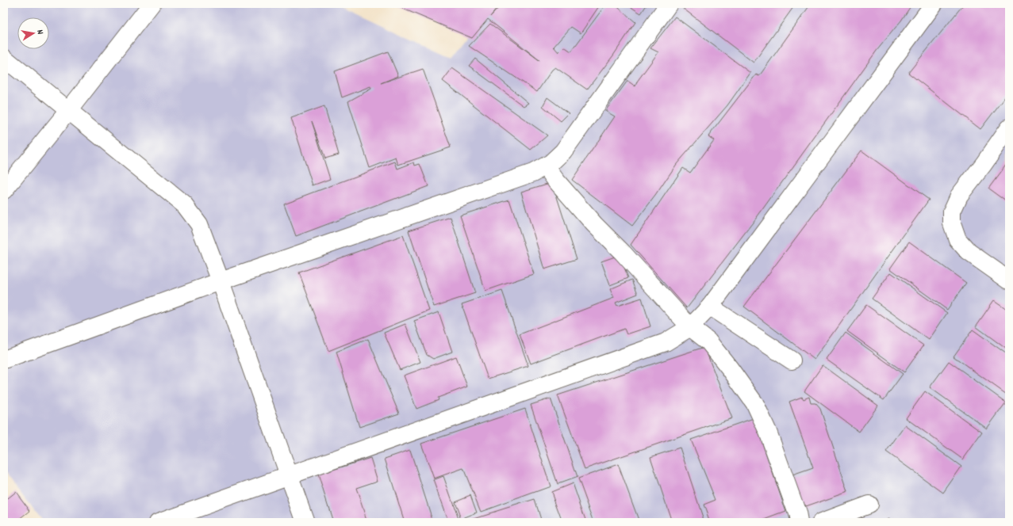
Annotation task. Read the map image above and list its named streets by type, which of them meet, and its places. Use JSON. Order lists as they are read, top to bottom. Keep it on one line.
{"north":"right"}
